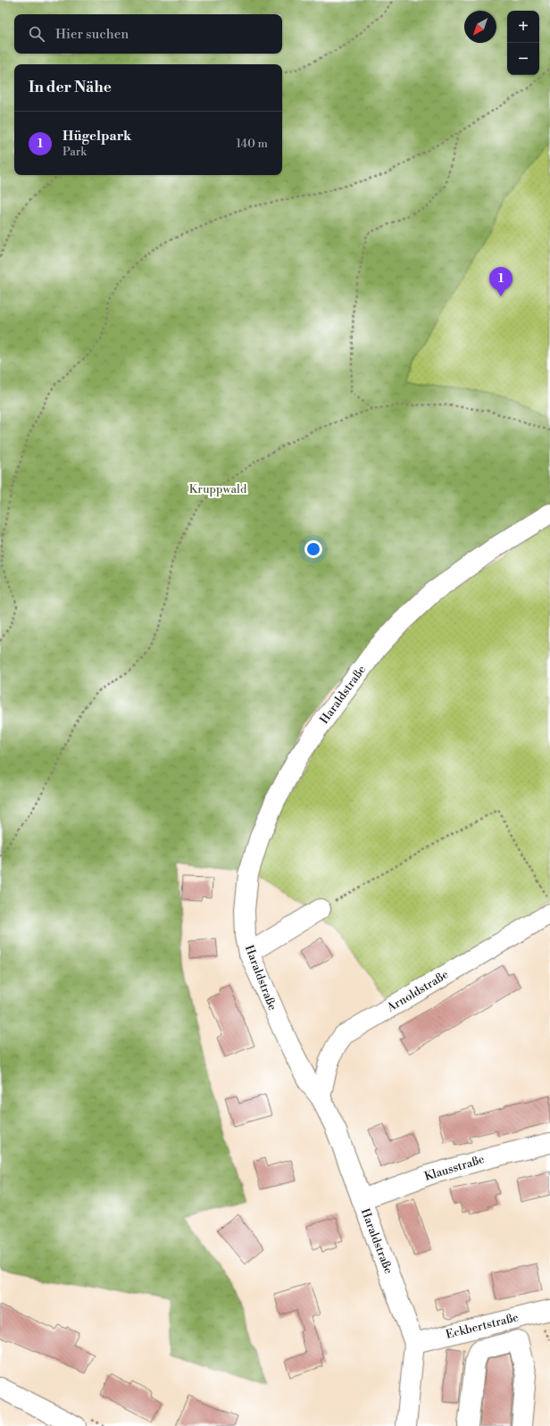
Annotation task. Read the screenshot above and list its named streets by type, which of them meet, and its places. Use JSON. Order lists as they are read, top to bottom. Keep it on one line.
{"streets":{"street":["Haraldstraße","Arnoldstraße","Klausstraße","Eckbertstraße"]},"crossings":[["Haraldstraße","Arnoldstraße"],["Haraldstraße","Klausstraße"],["Haraldstraße","Eckbertstraße"]],"parks":["Kruppwald"],"north":"bottom left","page":{"map_buttons":["+","−"],"search":"Hier suchen","heading":"In der Nähe","list":[{"mark":"1","name":"Hügelpark","note":"Park","value":"140 m"}],"pins":"1"}}
